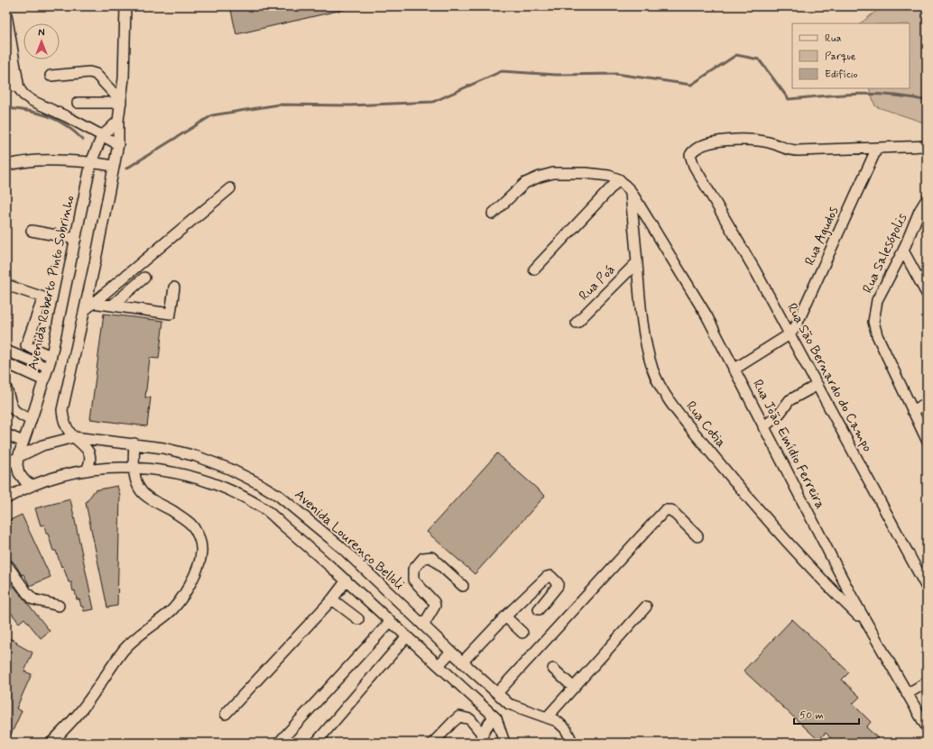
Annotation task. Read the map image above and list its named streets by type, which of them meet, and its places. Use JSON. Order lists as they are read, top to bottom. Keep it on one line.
{"streets":{"street":["Rua Agudos","Rua Salesópolis","Avenida Roberto Pinto Sobrinho","Rua Poá","Rua São Bernardo do Campo","Rua Cotia","Rua João Emídio Ferreira","Avenida Lourenço Belloli"]},"crossings":[["Rua Agudos","Rua São Bernardo do Campo"],["Avenida Roberto Pinto Sobrinho","Avenida Lourenço Belloli"],["Rua Poá","Rua Cotia"],["Rua Cotia","Rua João Emídio Ferreira"]],"legend":["Rua","Parque","Edifício"],"scale_bar":"50 m","north":"top"}
